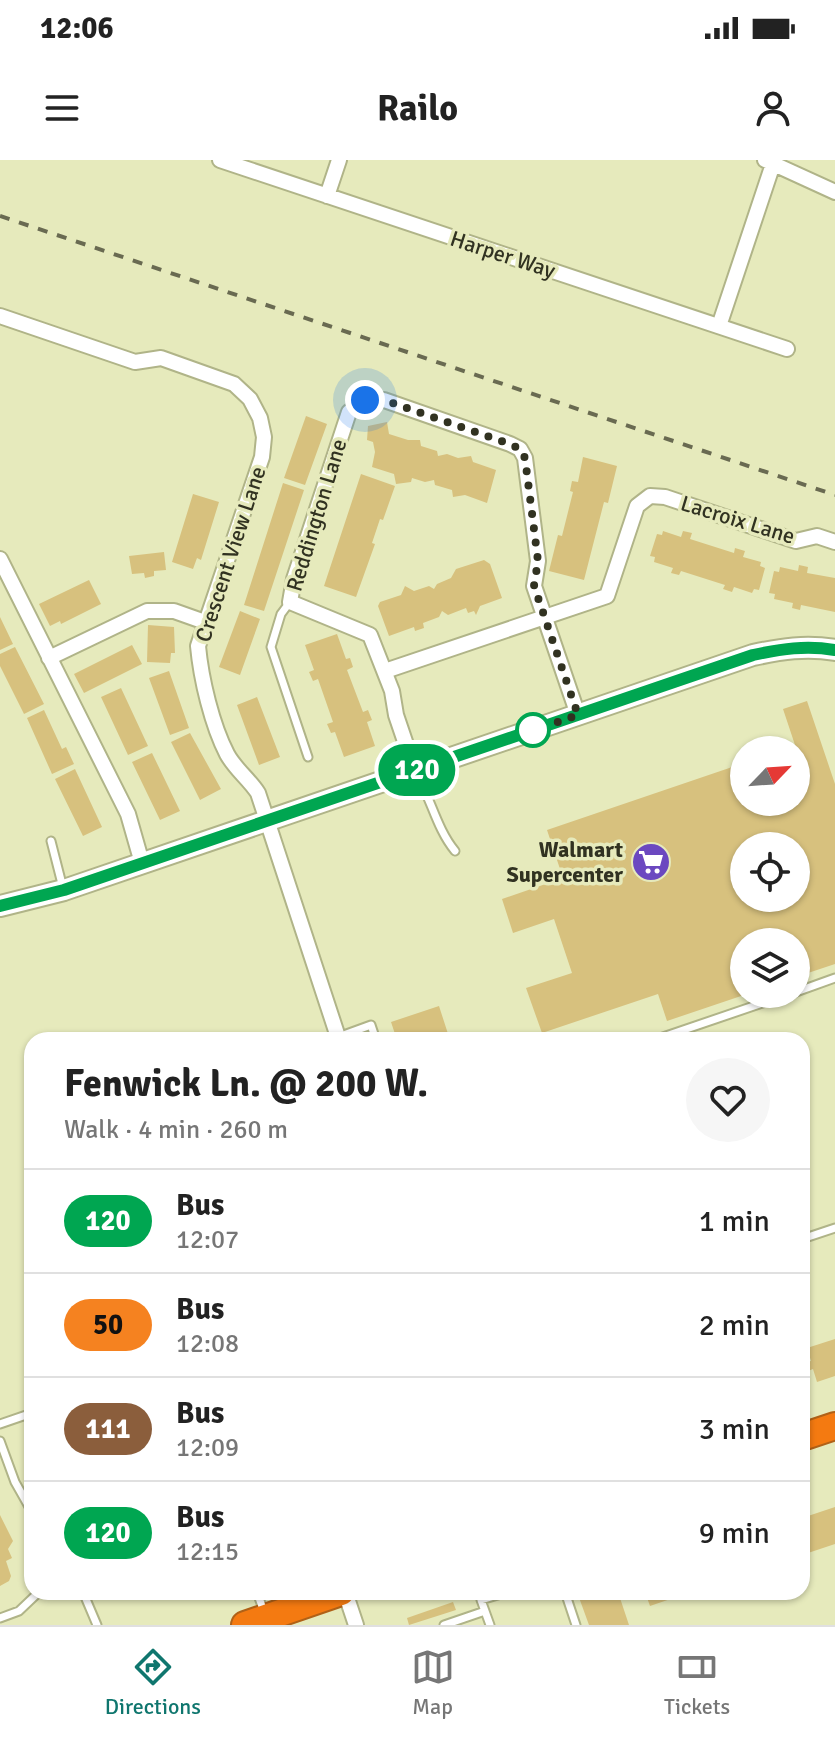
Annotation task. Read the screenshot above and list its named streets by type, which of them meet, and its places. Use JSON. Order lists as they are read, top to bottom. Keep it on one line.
{"streets":{"street":["Harper Way","Reddington Lane","Lacroix Lane","Crescent View Lane"]},"crossings":[["Reddington Lane","Lacroix Lane"]],"places":{"supermarket":["Walmart Supercenter"]},"lines":["bus line 120"],"north":"top right","page":{"status":"12:06","header":"Railo","on_map":"120","heading":["Fenwick Ln. @ 200 W.","Walk · 4 min · 260 m"],"list":[{"mark":"120","name":"Bus","note":"12:07","value":"1 min"},{"mark":"50","name":"Bus","note":"12:08","value":"2 min"},{"mark":"111","name":"Bus","note":"12:09","value":"3 min"},{"mark":"120","name":"Bus","note":"12:15","value":"9 min"}],"tabs":["Directions","Map","Tickets"]}}
